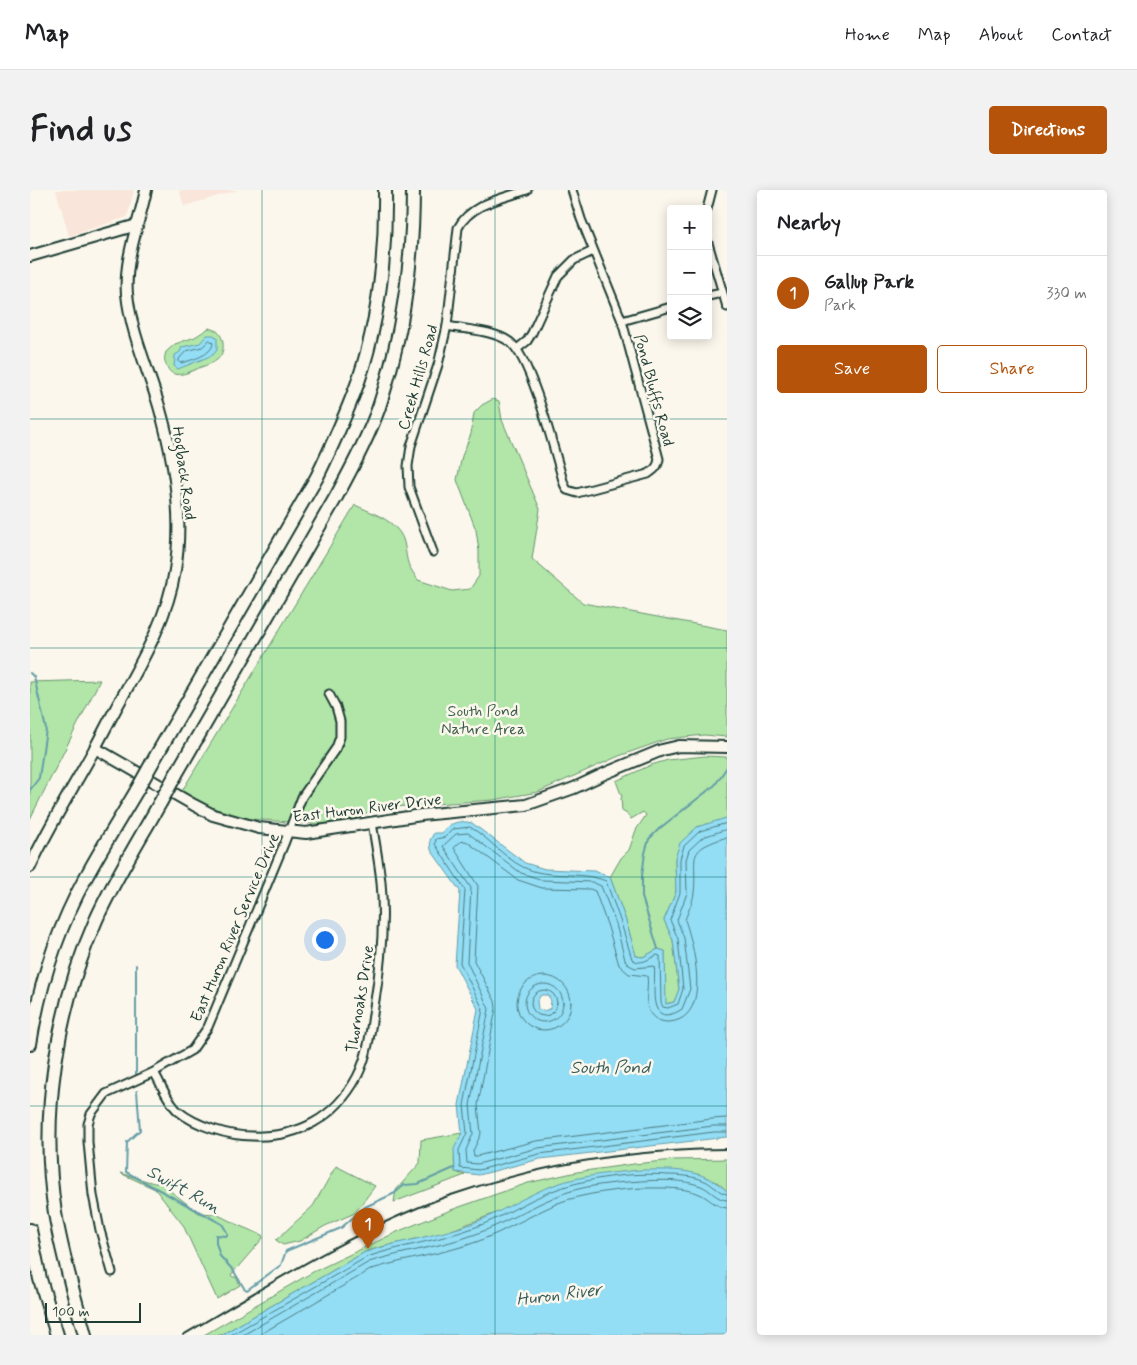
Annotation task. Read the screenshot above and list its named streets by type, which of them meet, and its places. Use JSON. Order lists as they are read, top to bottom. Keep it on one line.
{"streets":{"main road":["Hogback Road","East Huron River Drive"],"street":["Creek Hills Road","Pond Bluffs Road","East Huron River Service Drive","Thornoaks Drive"]},"crossings":[["Creek Hills Road","Pond Bluffs Road"],["Hogback Road","East Huron River Drive"],["East Huron River Drive","East Huron River Service Drive"],["East Huron River Drive","Thornoaks Drive"],["East Huron River Service Drive","Thornoaks Drive"]],"water":["South Pond","Swift Run","Huron River"],"parks":["South Pond Nature Area"],"scale_bar":"100 m","page":{"header":"Map","nav":["Home","Map","About","Contact"],"buttons":["Directions",["Save","Share"]],"title":"Find us","heading":"Nearby","map_buttons":["+","−"],"list":[{"mark":"1","name":"Gallup Park","note":"Park","value":"330 m"}],"pins":"1","scale":"100 m"}}
